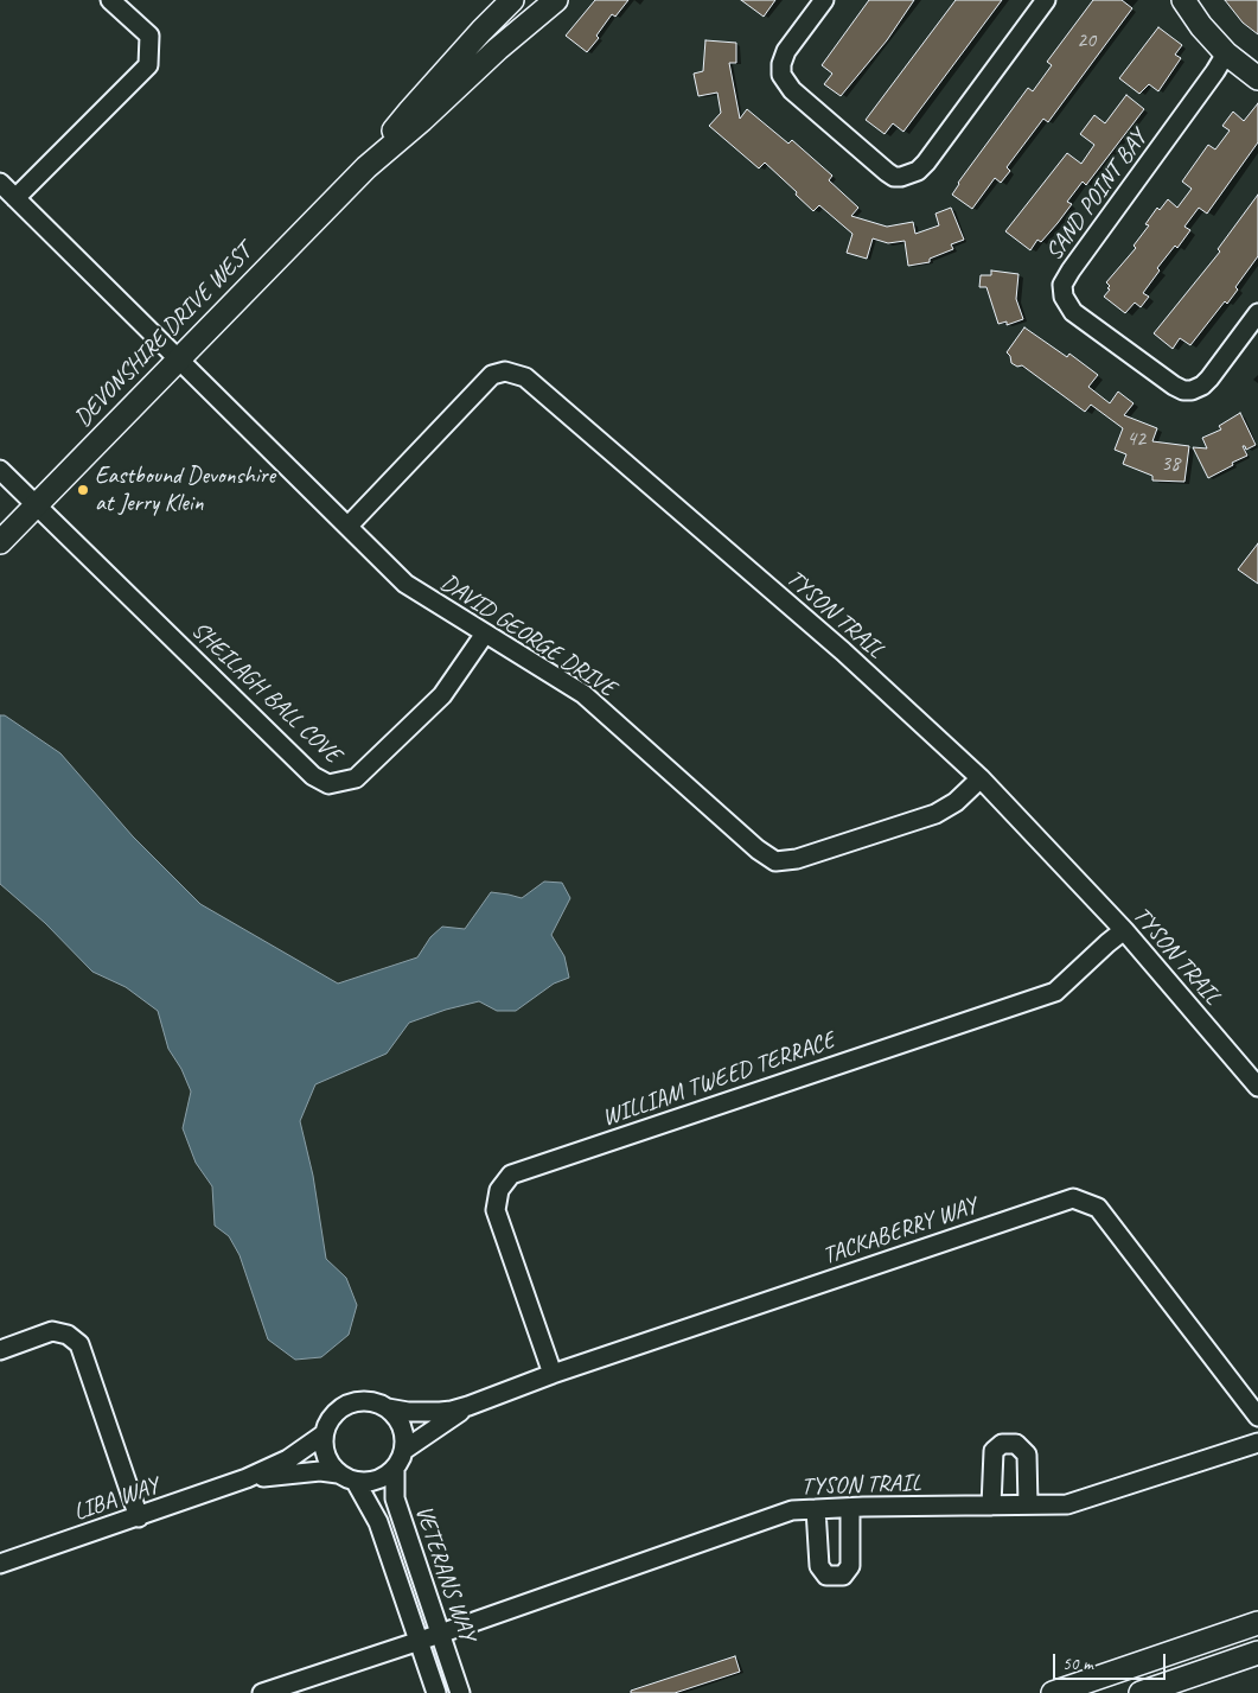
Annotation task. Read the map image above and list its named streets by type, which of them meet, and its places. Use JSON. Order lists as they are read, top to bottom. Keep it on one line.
{"streets":{"street":["SAND POINT BAY","DEVONSHIRE DRIVE WEST","TYSON TRAIL","DAVID GEORGE DRIVE","SHEILAGH BALL COVE","WILLIAM TWEED TERRACE","TACKABERRY WAY","LIBA WAY","VETERANS WAY"]},"crossings":[["DEVONSHIRE DRIVE WEST","DAVID GEORGE DRIVE"],["DEVONSHIRE DRIVE WEST","SHEILAGH BALL COVE"],["TYSON TRAIL","DAVID GEORGE DRIVE"],["TYSON TRAIL","WILLIAM TWEED TERRACE"],["TYSON TRAIL","VETERANS WAY"],["DAVID GEORGE DRIVE","SHEILAGH BALL COVE"],["WILLIAM TWEED TERRACE","TACKABERRY WAY"],["LIBA WAY","VETERANS WAY"]],"places":["Eastbound Devonshire at Jerry Klein"],"house_numbers":["20","42","38"],"scale_bar":"50 m"}
